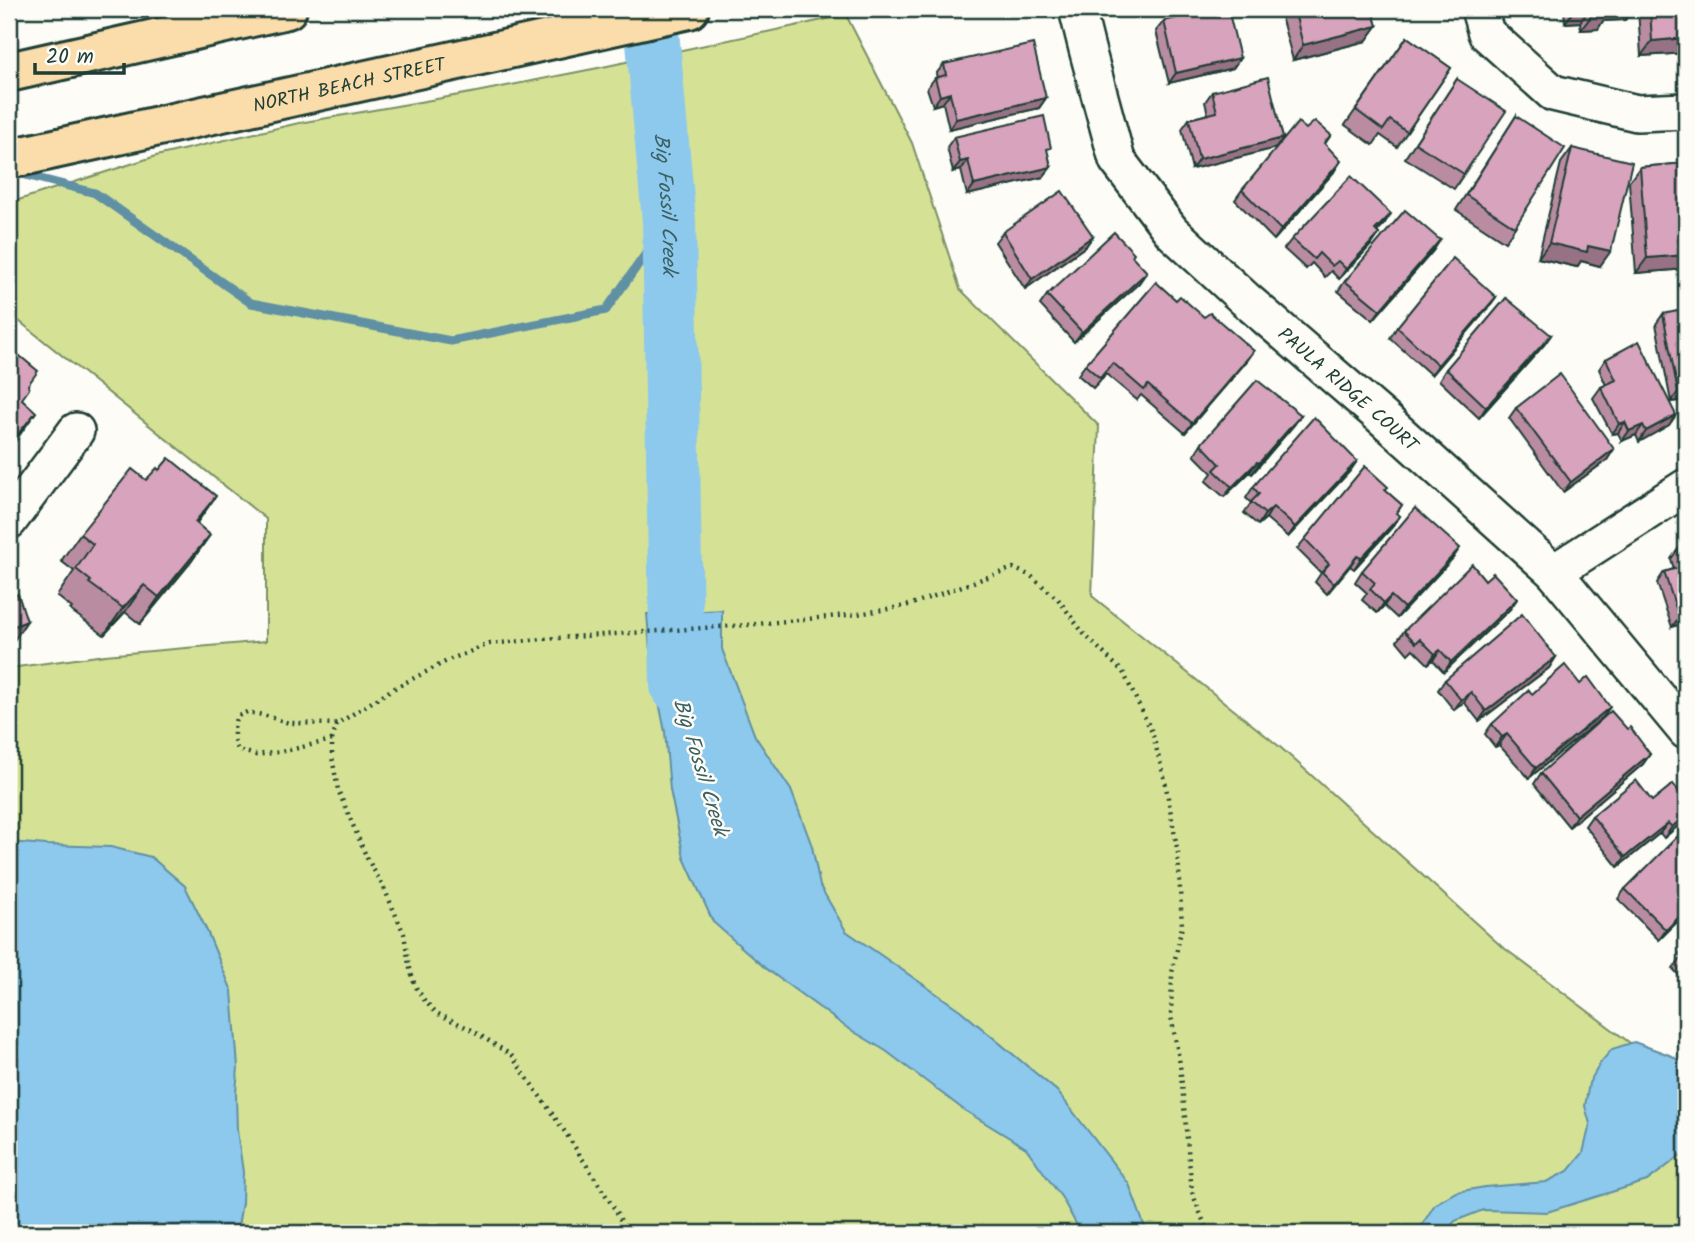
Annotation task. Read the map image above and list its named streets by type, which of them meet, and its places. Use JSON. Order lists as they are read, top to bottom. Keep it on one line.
{"streets":{"main road":["NORTH BEACH STREET"],"street":["PAULA RIDGE COURT"]},"water":["Big Fossil Creek"],"scale_bar":"20 m"}
